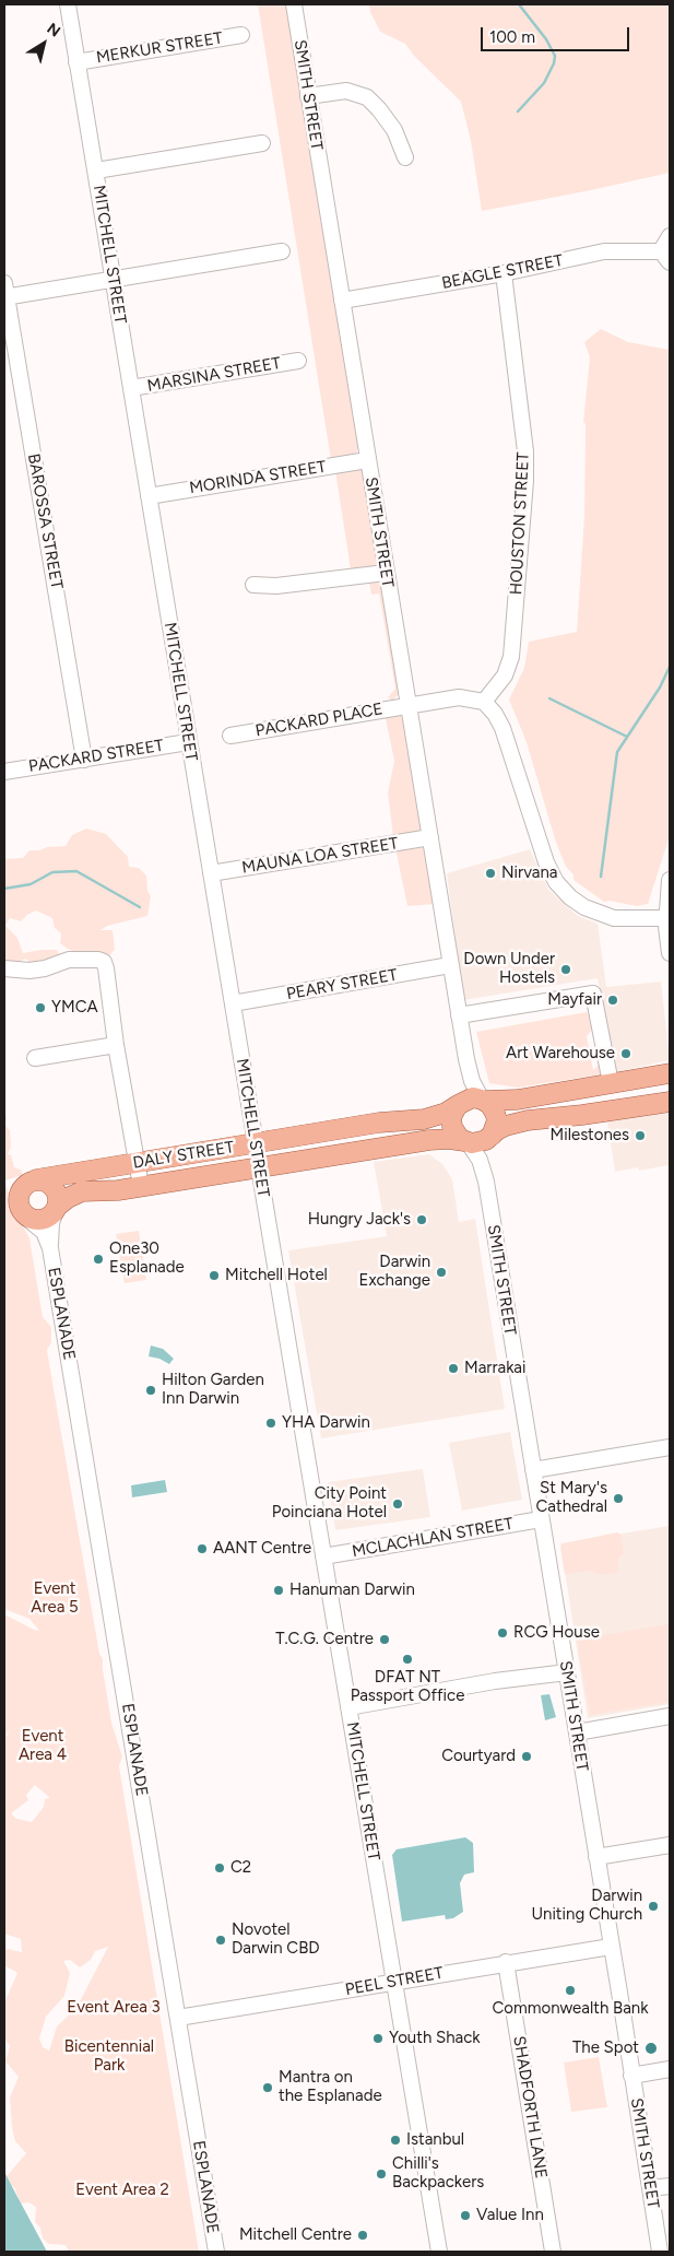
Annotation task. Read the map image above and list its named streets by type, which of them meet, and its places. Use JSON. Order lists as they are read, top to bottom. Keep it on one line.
{"streets":{"main road":["MITCHELL STREET","DALY STREET"],"street":["MERKUR STREET","SMITH STREET","BEAGLE STREET","MARSINA STREET","MORINDA STREET","BAROSSA STREET","HOUSTON STREET","PACKARD PLACE","PACKARD STREET","MAUNA LOA STREET","PEARY STREET","ESPLANADE","MCLACHLAN STREET","PEEL STREET","SHADFORTH LANE"]},"crossings":[["MERKUR STREET","MITCHELL STREET"],["SMITH STREET","BEAGLE STREET"],["SMITH STREET","MORINDA STREET"],["SMITH STREET","PACKARD PLACE"],["SMITH STREET","MAUNA LOA STREET"],["SMITH STREET","PEARY STREET"],["SMITH STREET","DALY STREET"],["SMITH STREET","MCLACHLAN STREET"],["SMITH STREET","PEEL STREET"],["MITCHELL STREET","MARSINA STREET"],["MITCHELL STREET","MORINDA STREET"],["MITCHELL STREET","PACKARD STREET"],["MITCHELL STREET","MAUNA LOA STREET"],["MITCHELL STREET","PEARY STREET"],["MITCHELL STREET","DALY STREET"],["MITCHELL STREET","MCLACHLAN STREET"],["MITCHELL STREET","PEEL STREET"],["BEAGLE STREET","HOUSTON STREET"],["BAROSSA STREET","PACKARD STREET"],["HOUSTON STREET","PACKARD PLACE"],["DALY STREET","ESPLANADE"],["ESPLANADE","PEEL STREET"],["PEEL STREET","SHADFORTH LANE"]],"parks":["Event Area 5","Event Area 4","Event Area 3","Bicentennial Park","Event Area 2"],"places":["Nirvana","Down Under Hostels","Mayfair","YMCA","Art Warehouse","Milestones","Hungry Jack's","One30 Esplanade","Darwin Exchange","Mitchell Hotel","Marrakai","Hilton Garden Inn Darwin","YHA Darwin","St Mary's Cathedral","City Point Poinciana Hotel","AANT Centre","Hanuman Darwin","RCG House","T.C.G. Centre","DFAT NT Passport Office","Courtyard","C2","Darwin Uniting Church","Novotel Darwin CBD","Commonwealth Bank","Youth Shack","The Spot","Mantra on the Esplanade","Istanbul","Chilli's Backpackers","Value Inn","Mitchell Centre"],"scale_bar":"100 m","north":"top right"}
